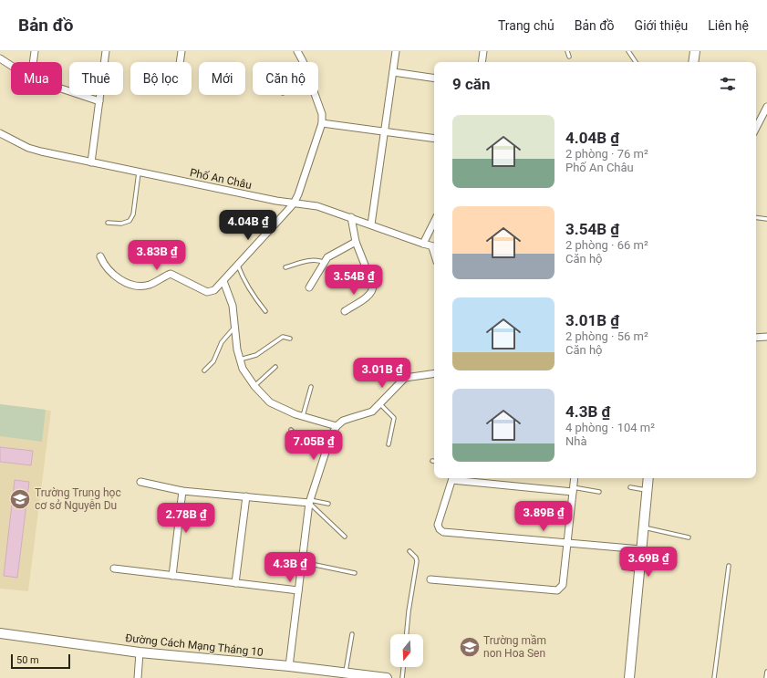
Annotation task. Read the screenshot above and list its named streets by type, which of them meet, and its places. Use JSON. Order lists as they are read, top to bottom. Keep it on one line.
{"streets":{"main road":["Đường Cách Mạng Tháng 10"],"street":["Phố An Châu"]},"places":{"school or university":["Trường Trung học cơ sở Nguyễn Du","Trường mầm non Hoa Sen"]},"scale_bar":"50 m","north":"bottom","page":{"header":"Bản đồ","nav":["Trang chủ","Bản đồ","Giới thiệu","Liên hệ"],"chip":["Mua","Thuê","Bộ lọc","Mới","Căn hộ"],"heading":"9 căn","list":[{"name":"4.04B ₫","note":"2 phòng · 76 m² · Phố An Châu"},{"name":"3.54B ₫","note":"2 phòng · 66 m² · Căn hộ"},{"name":"3.01B ₫","note":"2 phòng · 56 m² · Căn hộ"},{"name":"4.3B ₫","note":"4 phòng · 104 m² · Nhà"}],"price":["4.04B ₫","3.83B ₫","3.54B ₫","3.01B ₫","7.05B ₫","3.89B ₫","2.78B ₫","3.69B ₫","4.3B ₫"],"scale":"50 m"}}
